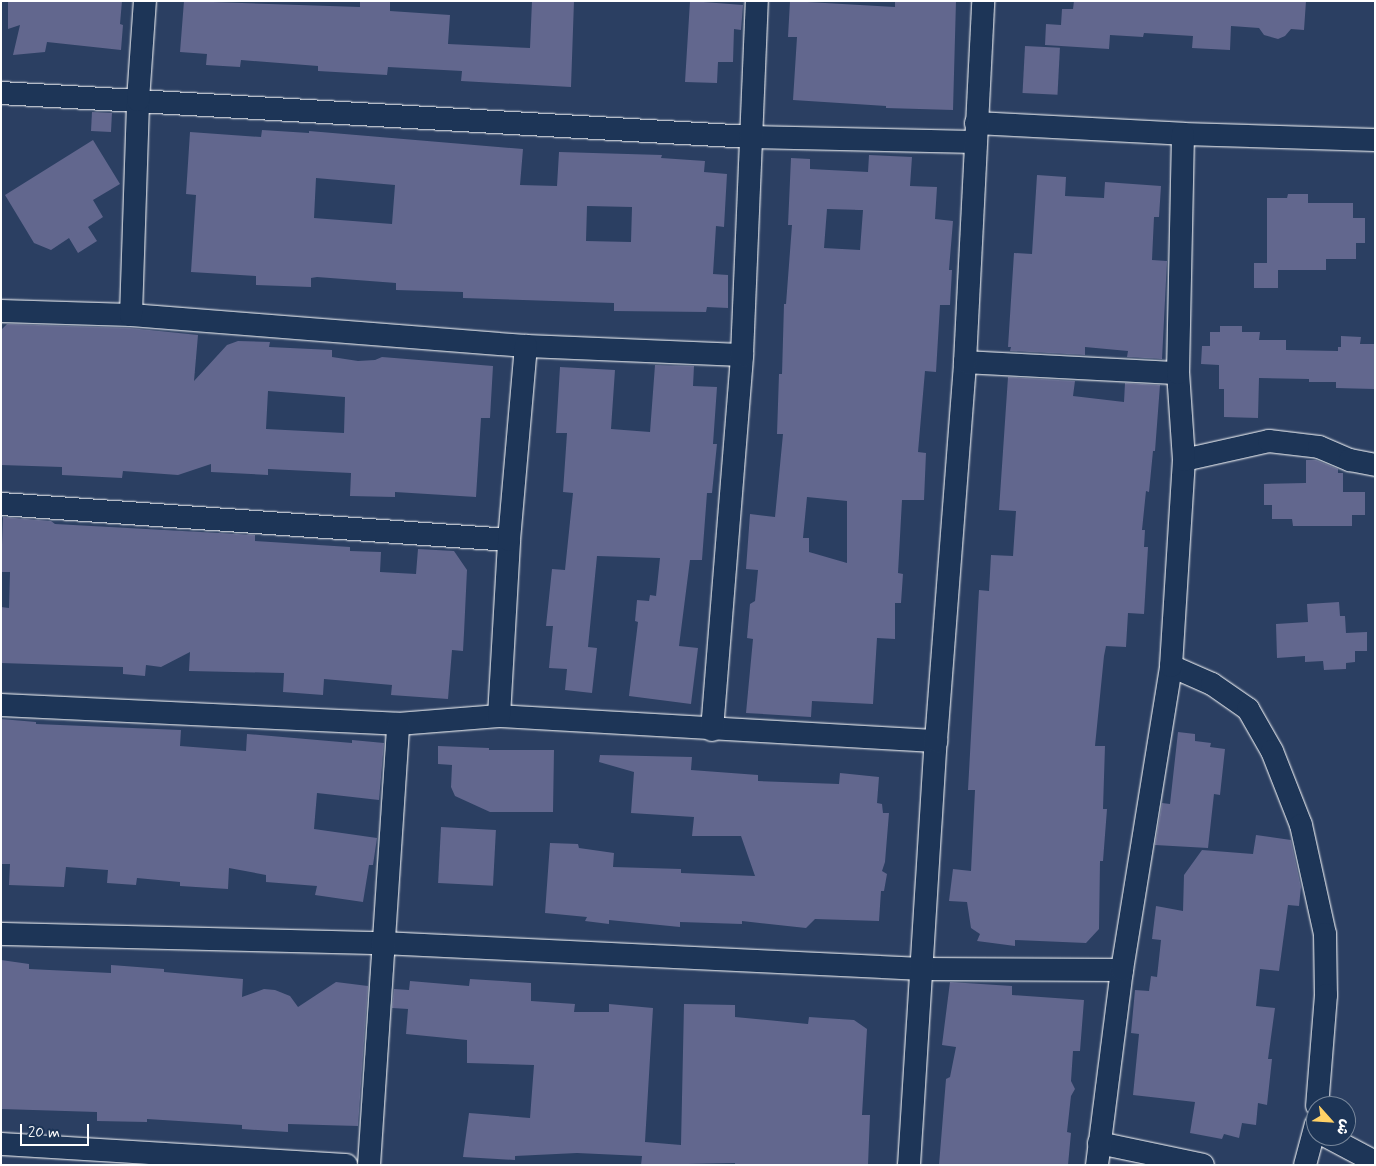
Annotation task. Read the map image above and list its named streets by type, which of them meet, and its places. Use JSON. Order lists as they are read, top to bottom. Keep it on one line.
{"scale_bar":"20 m","north":"bottom right"}
